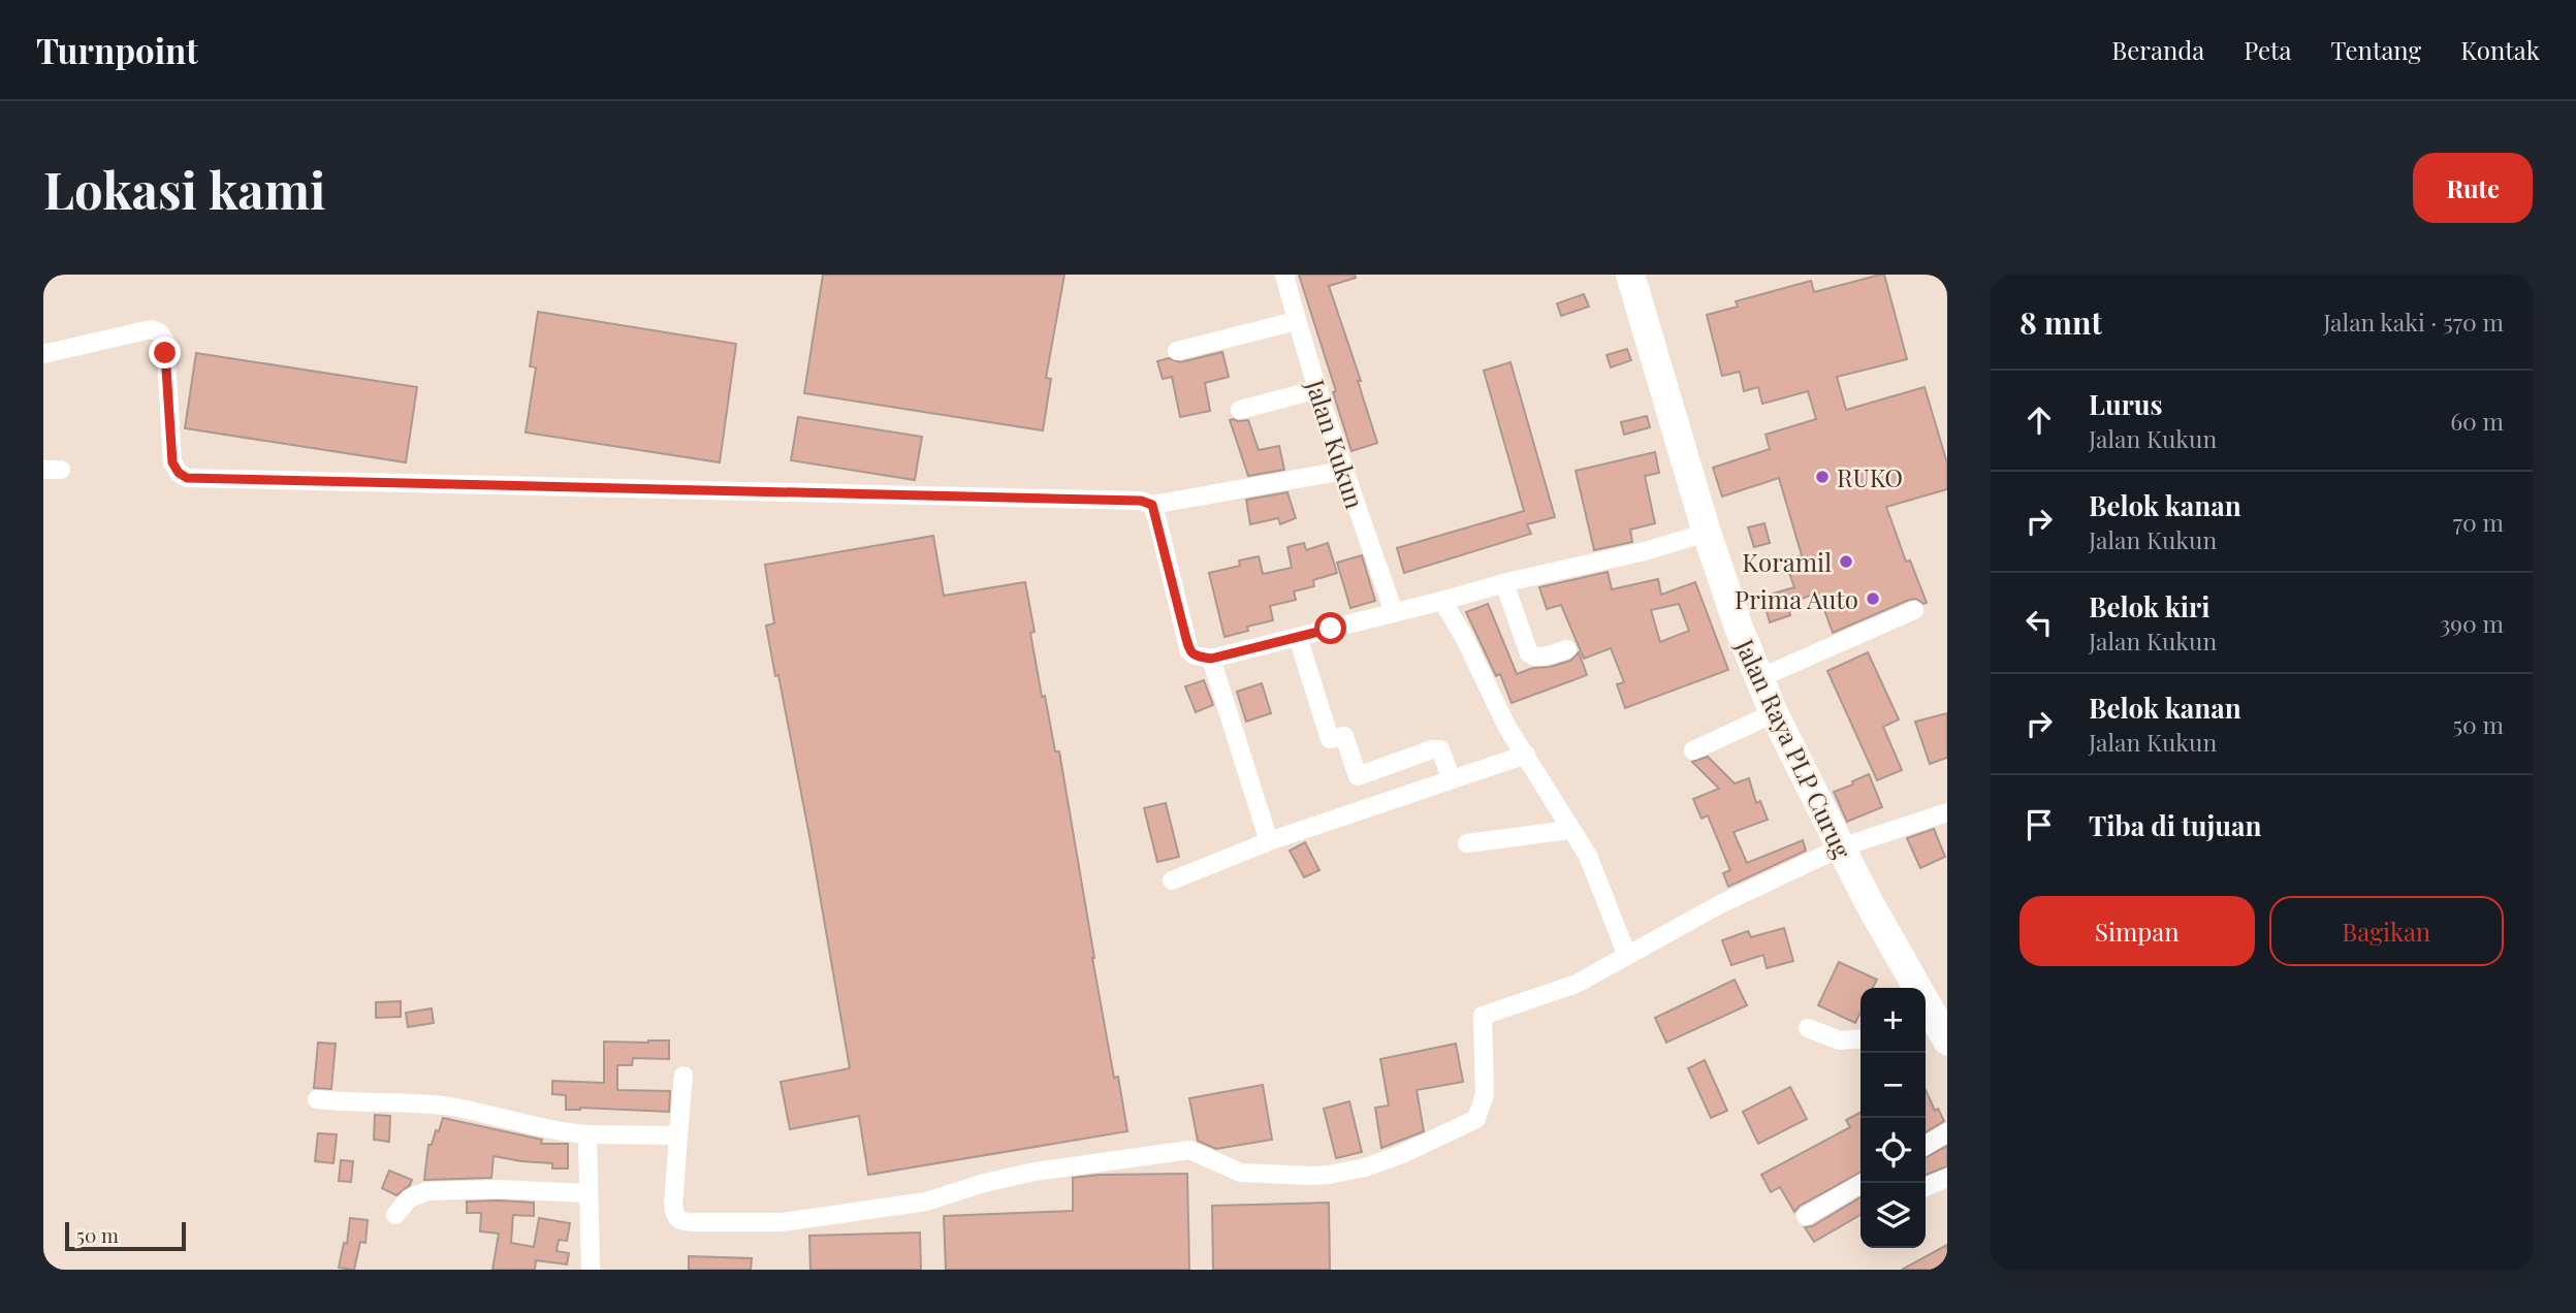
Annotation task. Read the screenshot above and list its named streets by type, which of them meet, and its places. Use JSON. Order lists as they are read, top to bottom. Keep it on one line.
{"streets":{"main road":["Jalan Raya PLP Curug"],"street":["Jalan Kukun"]},"places":["RUKO","Koramil","Prima Auto"],"scale_bar":"50 m","page":{"header":"Turnpoint","nav":["Beranda","Peta","Tentang","Kontak"],"buttons":["Rute",["Simpan","Bagikan"]],"title":"Lokasi kami","heading":["8 mnt","Jalan kaki · 570 m"],"list":[["Lurus","Jalan Kukun","60 m"],["Belok kanan","Jalan Kukun","70 m"],["Belok kiri","Jalan Kukun","390 m"],["Belok kanan","Jalan Kukun","50 m"],"Tiba di tujuan"],"map_buttons":["+","−"],"scale":"50 m"}}
